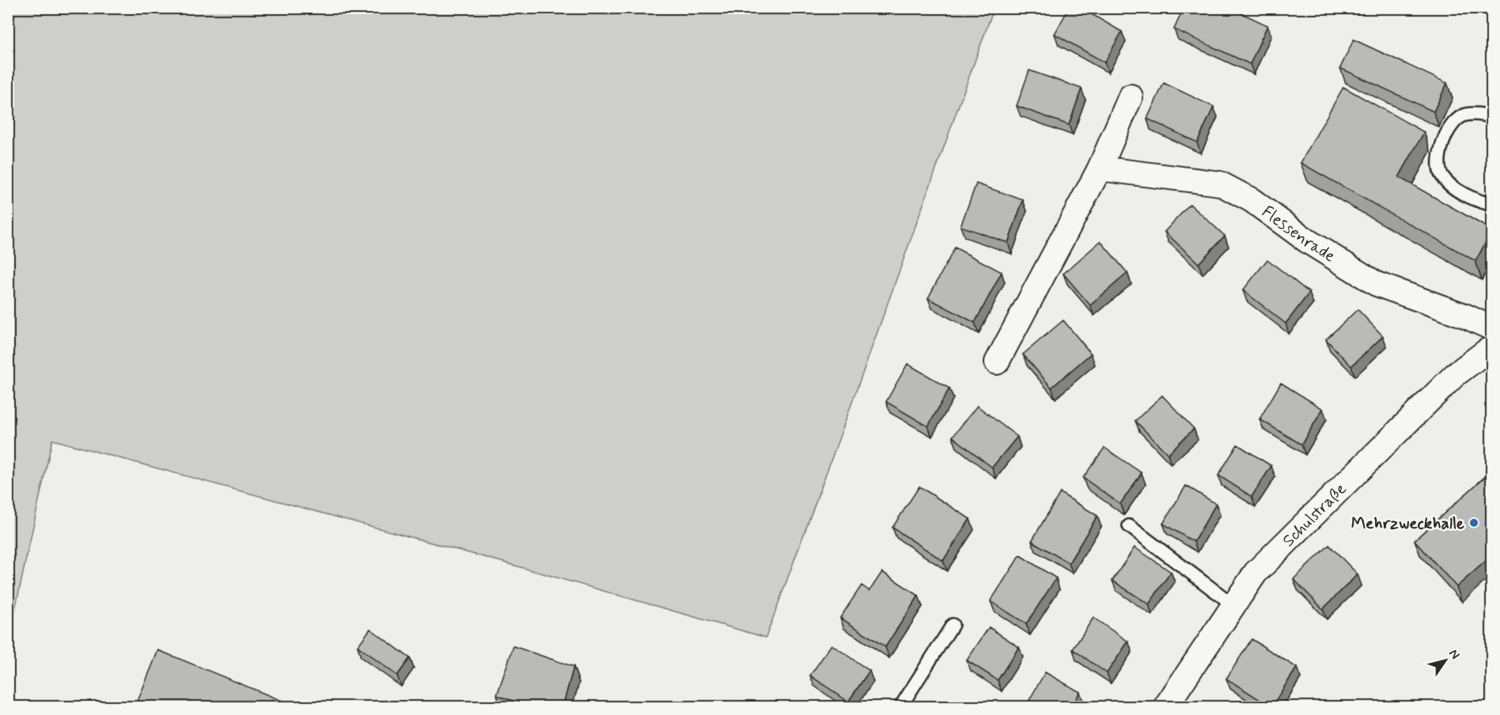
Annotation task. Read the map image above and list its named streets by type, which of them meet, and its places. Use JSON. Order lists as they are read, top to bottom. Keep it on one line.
{"streets":{"street":["Flessenrade","Schulstraße"]},"places":["Mehrzweckhalle"],"north":"top right"}
